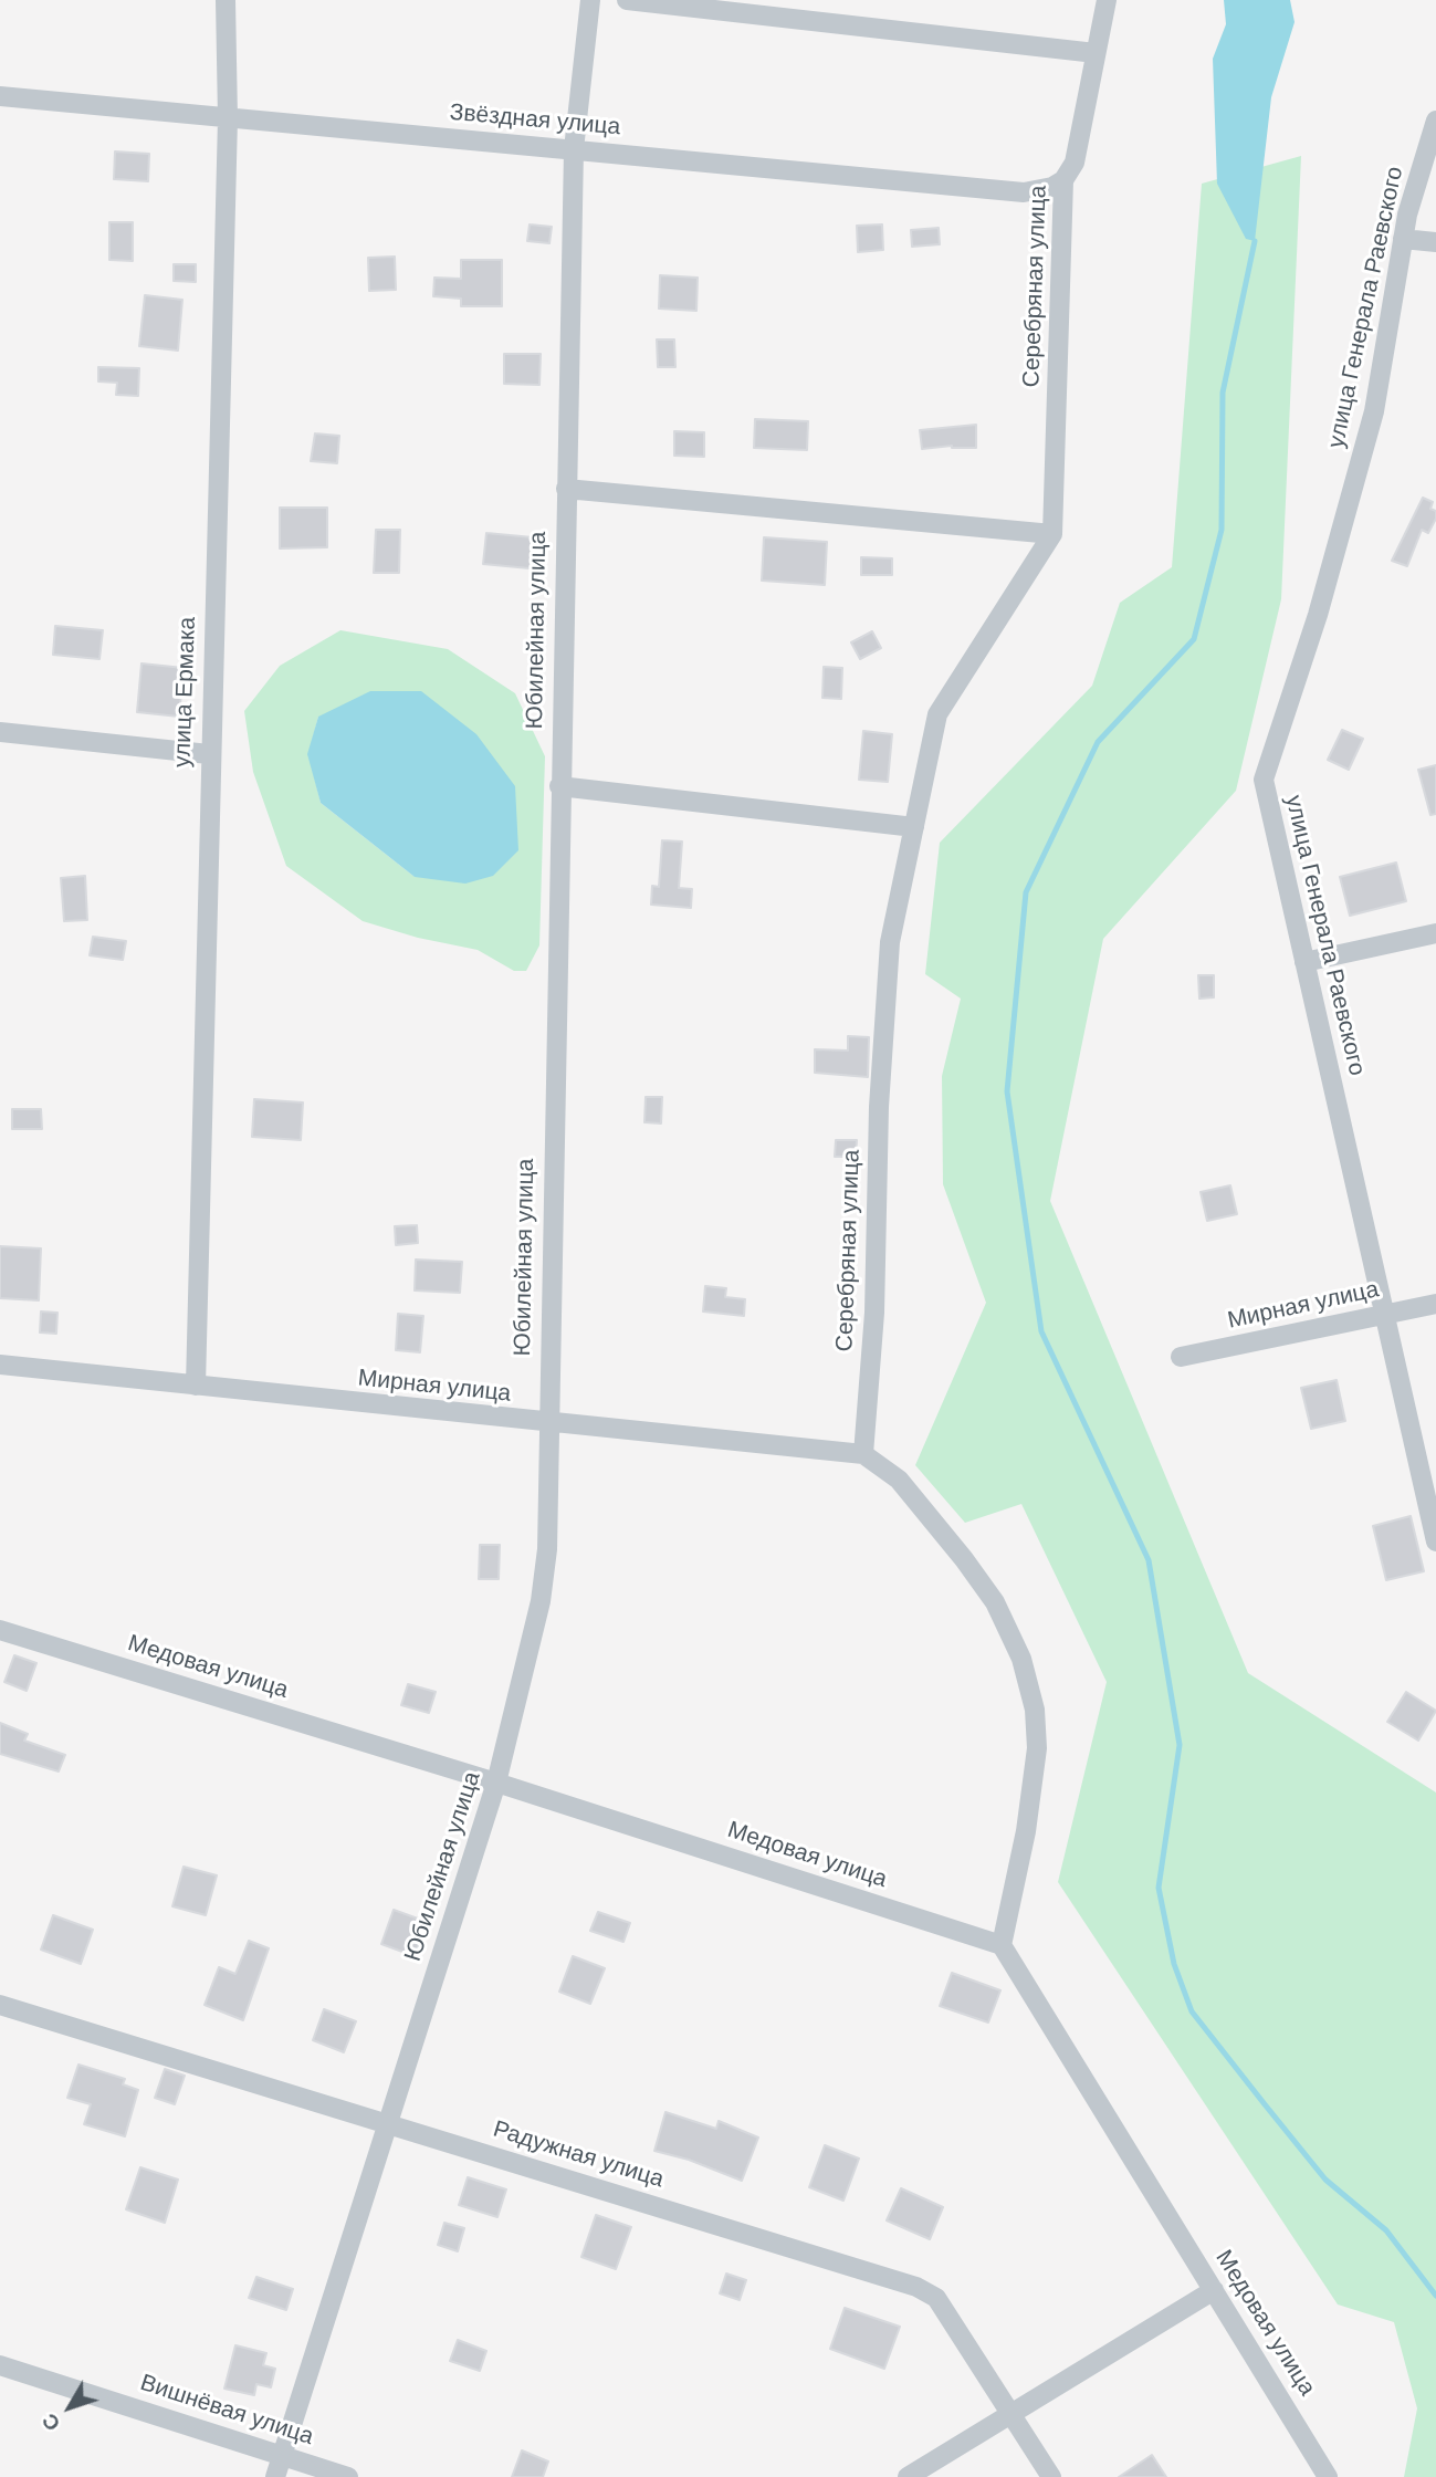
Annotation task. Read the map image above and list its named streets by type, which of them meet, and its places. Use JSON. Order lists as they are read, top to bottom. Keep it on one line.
{"streets":{"street":["Звёздная улица","Серебряная улица","улица Генерала Раевского","Юбилейная улица","улица Ермака","Мирная улица","Медовая улица","Радужная улица","Вишнёвая улица"]},"crossings":[["Звёздная улица","Серебряная улица"],["Звёздная улица","Юбилейная улица"],["Звёздная улица","улица Ермака"],["Серебряная улица","Мирная улица"],["улица Генерала Раевского","Мирная улица"],["Юбилейная улица","Мирная улица"],["Юбилейная улица","Медовая улица"],["Юбилейная улица","Радужная улица"],["Юбилейная улица","Вишнёвая улица"],["улица Ермака","Мирная улица"]],"north":"bottom left"}
